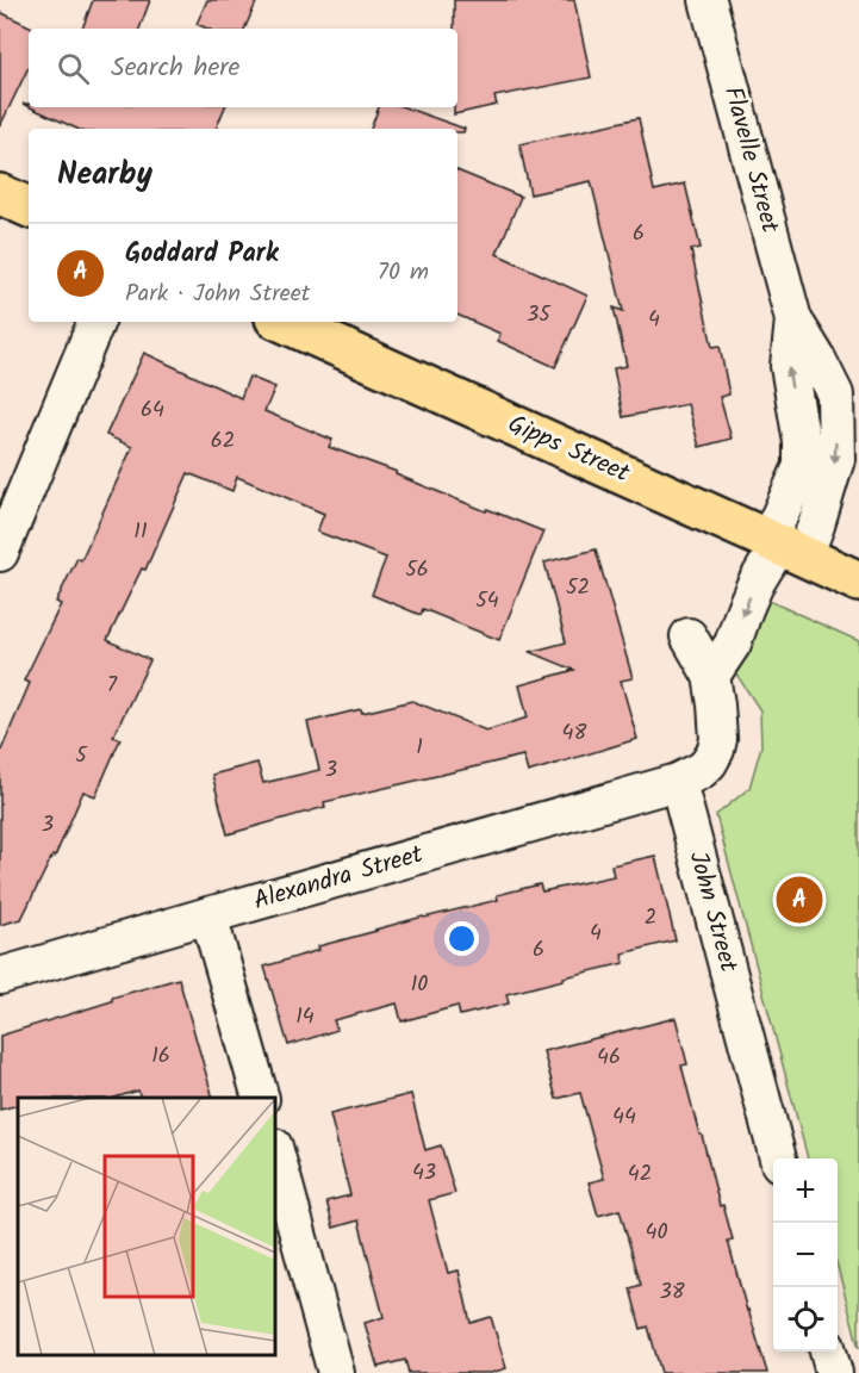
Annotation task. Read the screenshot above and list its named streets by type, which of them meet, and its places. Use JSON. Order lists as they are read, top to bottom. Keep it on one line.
{"streets":{"main road":["Gipps Street"],"street":["Flavelle Street","Alexandra Street","John Street"]},"crossings":[["Flavelle Street","Gipps Street"],["Alexandra Street","John Street"]],"house_numbers":["6","35","4","64","62","11","56","52","54","7","48","1","5","3","3","2","4","6","10","14","16","46","44","43","42","40","38"],"page":{"search":"Search here","heading":"Nearby","list":[{"mark":"A","name":"Goddard Park","note":"Park · John Street","value":"70 m"}],"pins":"A","map_buttons":["+","−"]}}
